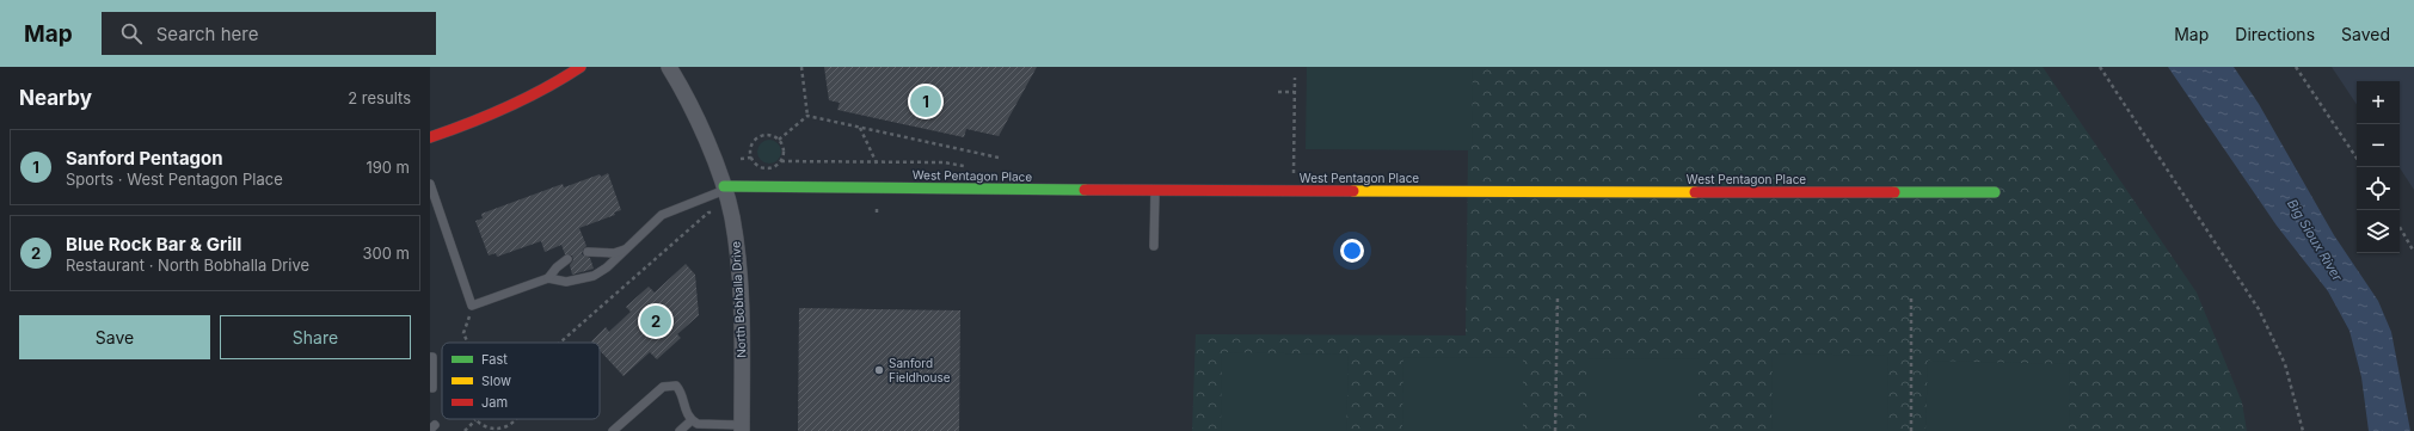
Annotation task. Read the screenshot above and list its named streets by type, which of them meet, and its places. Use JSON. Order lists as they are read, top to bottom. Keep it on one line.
{"streets":{"street":["West Pentagon Place","North Bobhalla Drive"]},"crossings":[["West Pentagon Place","North Bobhalla Drive"]],"water":["Big Sioux River"],"places":["Sanford Fieldhouse"],"legend":["Fast","Slow","Jam"],"page":{"header":"Map","search":"Search here","nav":["Map","Directions","Saved"],"heading":["Nearby","2 results"],"map_buttons":["+","−"],"pins":["1","2"],"list":[{"mark":"1","name":"Sanford Pentagon","note":"Sports · West Pentagon Place","value":"190 m"},{"mark":"2","name":"Blue Rock Bar & Grill","note":"Restaurant · North Bobhalla Drive","value":"300 m"}],"buttons":["Save","Share"]}}
